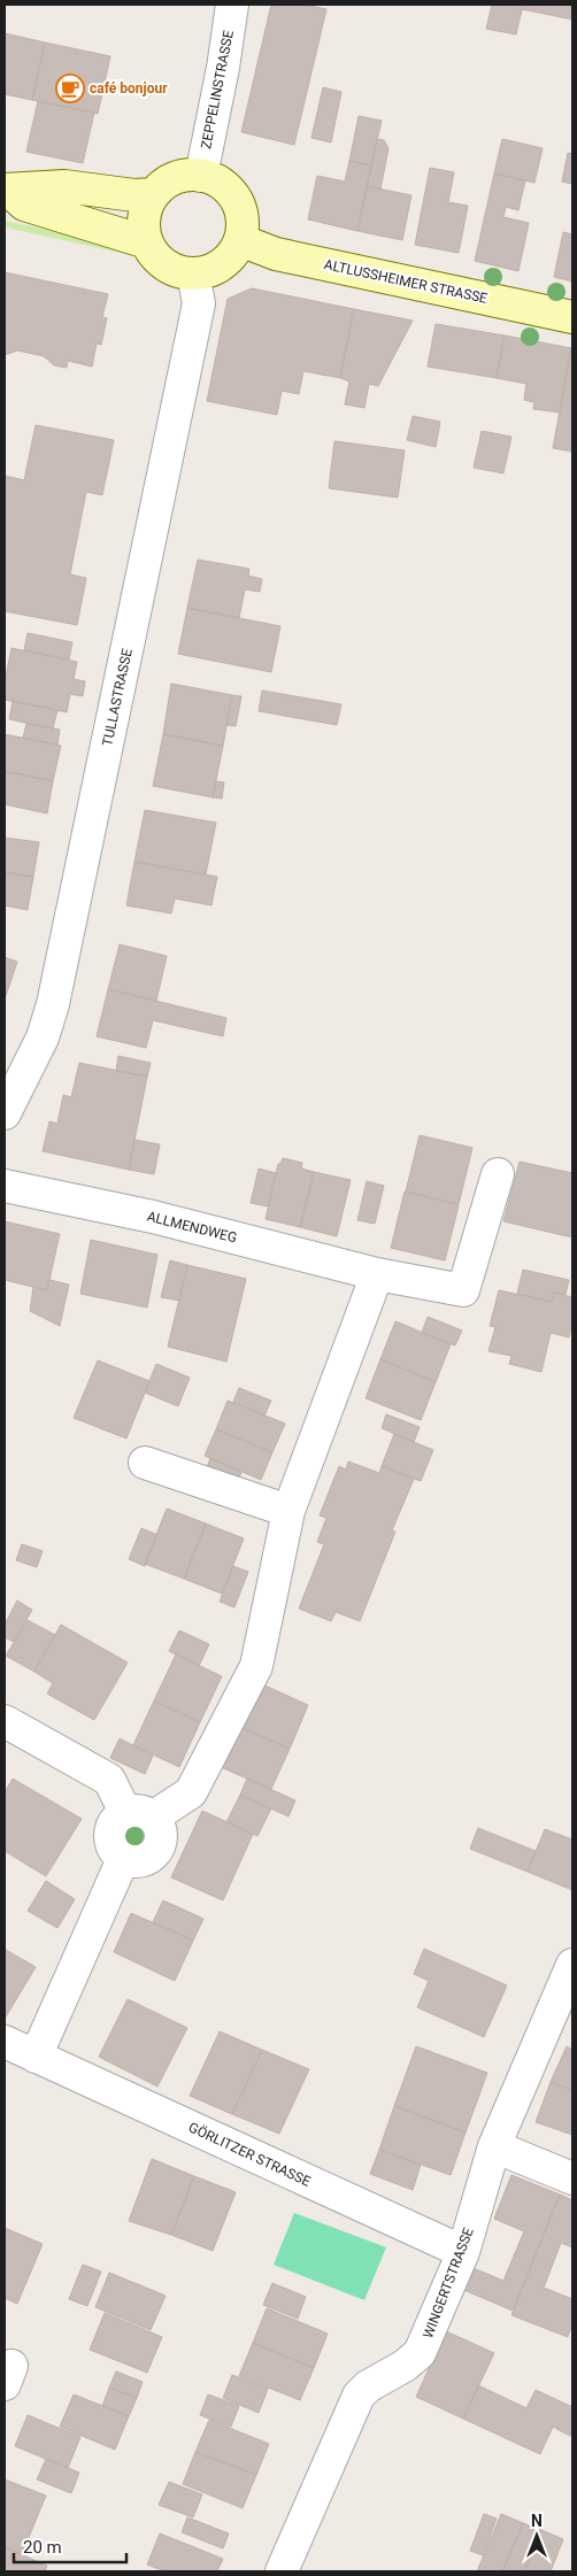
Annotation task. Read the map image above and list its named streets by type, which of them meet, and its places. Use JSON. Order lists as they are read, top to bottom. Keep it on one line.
{"streets":{"street":["ZEPPELINSTRASSE","ALTLUSSHEIMER STRASSE","TULLASTRASSE","ALLMENDWEG","GÖRLITZER STRASSE","WINGERTSTRASSE"]},"crossings":[["ZEPPELINSTRASSE","ALTLUSSHEIMER STRASSE"],["ZEPPELINSTRASSE","TULLASTRASSE"],["ALTLUSSHEIMER STRASSE","TULLASTRASSE"],["GÖRLITZER STRASSE","WINGERTSTRASSE"]],"places":{"cafe":["café bonjour"]},"scale_bar":"20 m","north":"top"}
